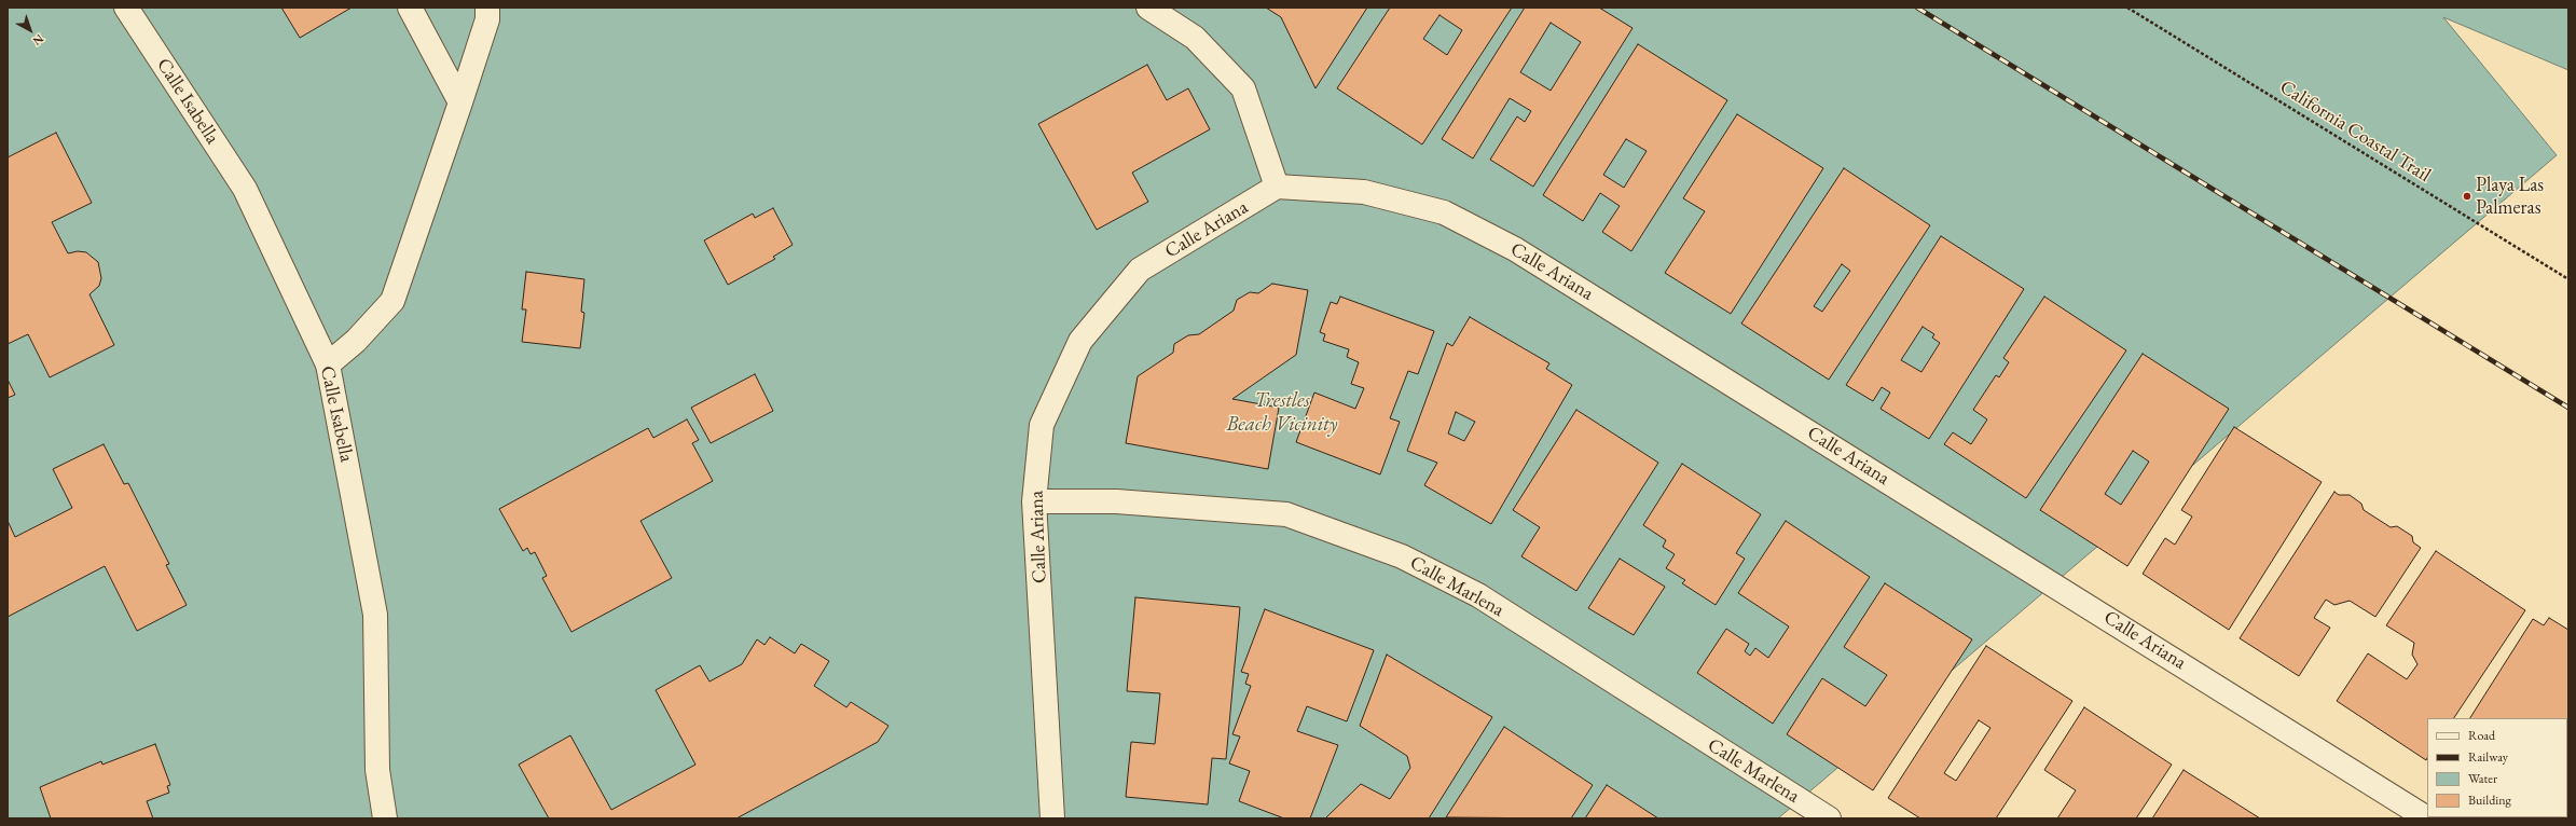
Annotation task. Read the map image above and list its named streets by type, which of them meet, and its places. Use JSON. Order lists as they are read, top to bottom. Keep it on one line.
{"streets":{"street":["Calle Isabella","Calle Ariana","Calle Marlena"],"path":["California Coastal Trail"]},"crossings":[["Calle Ariana","Calle Marlena"]],"water":["Trestles Beach Vicinity"],"places":["Playa Las Palmeras"],"legend":["Road","Railway","Water","Building"],"north":"bottom right"}
